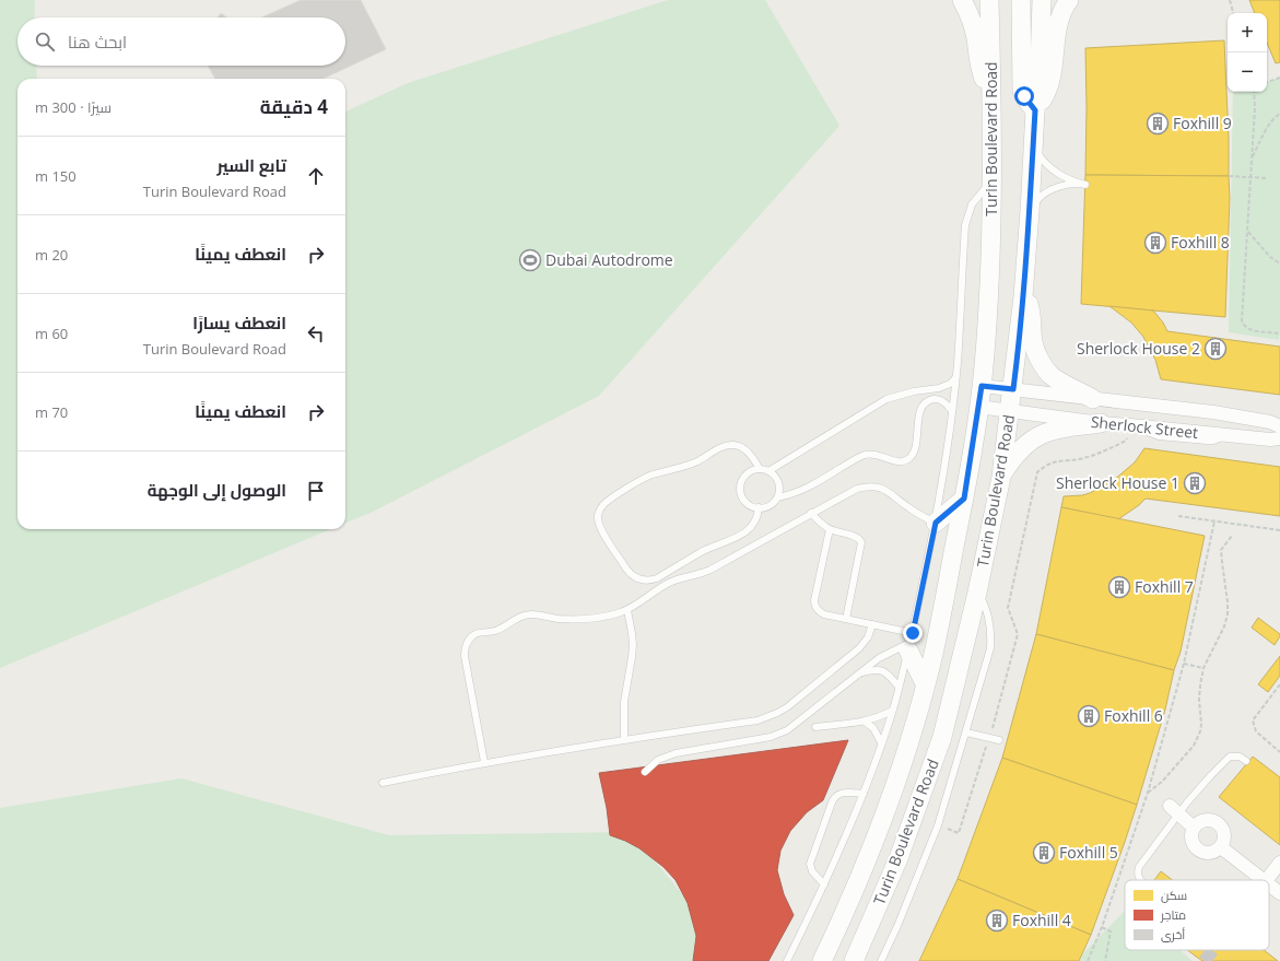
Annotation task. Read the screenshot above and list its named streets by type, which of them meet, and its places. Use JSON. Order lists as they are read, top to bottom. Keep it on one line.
{"streets":{"main road":["Turin Boulevard Road"],"street":["Sherlock Street"]},"crossings":[["Turin Boulevard Road","Sherlock Street"]],"places":{"building":["Foxhill 9","Foxhill 8","Sherlock House 2","Sherlock House 1","Foxhill 7","Foxhill 6","Foxhill 5","Foxhill 4"],"sports":["Dubai Autodrome"]},"legend":["سكن","متاجر","أخرى"],"page":{"map_buttons":["+","−"],"search":"ابحث هنا","heading":["4 دقيقة","سيرًا · 300 m"],"list":[["تابع السير","Turin Boulevard Road","150 m"],["انعطف يمينًا","20 m"],["انعطف يسارًا","Turin Boulevard Road","60 m"],["انعطف يمينًا","70 m"],"الوصول إلى الوجهة"]}}
